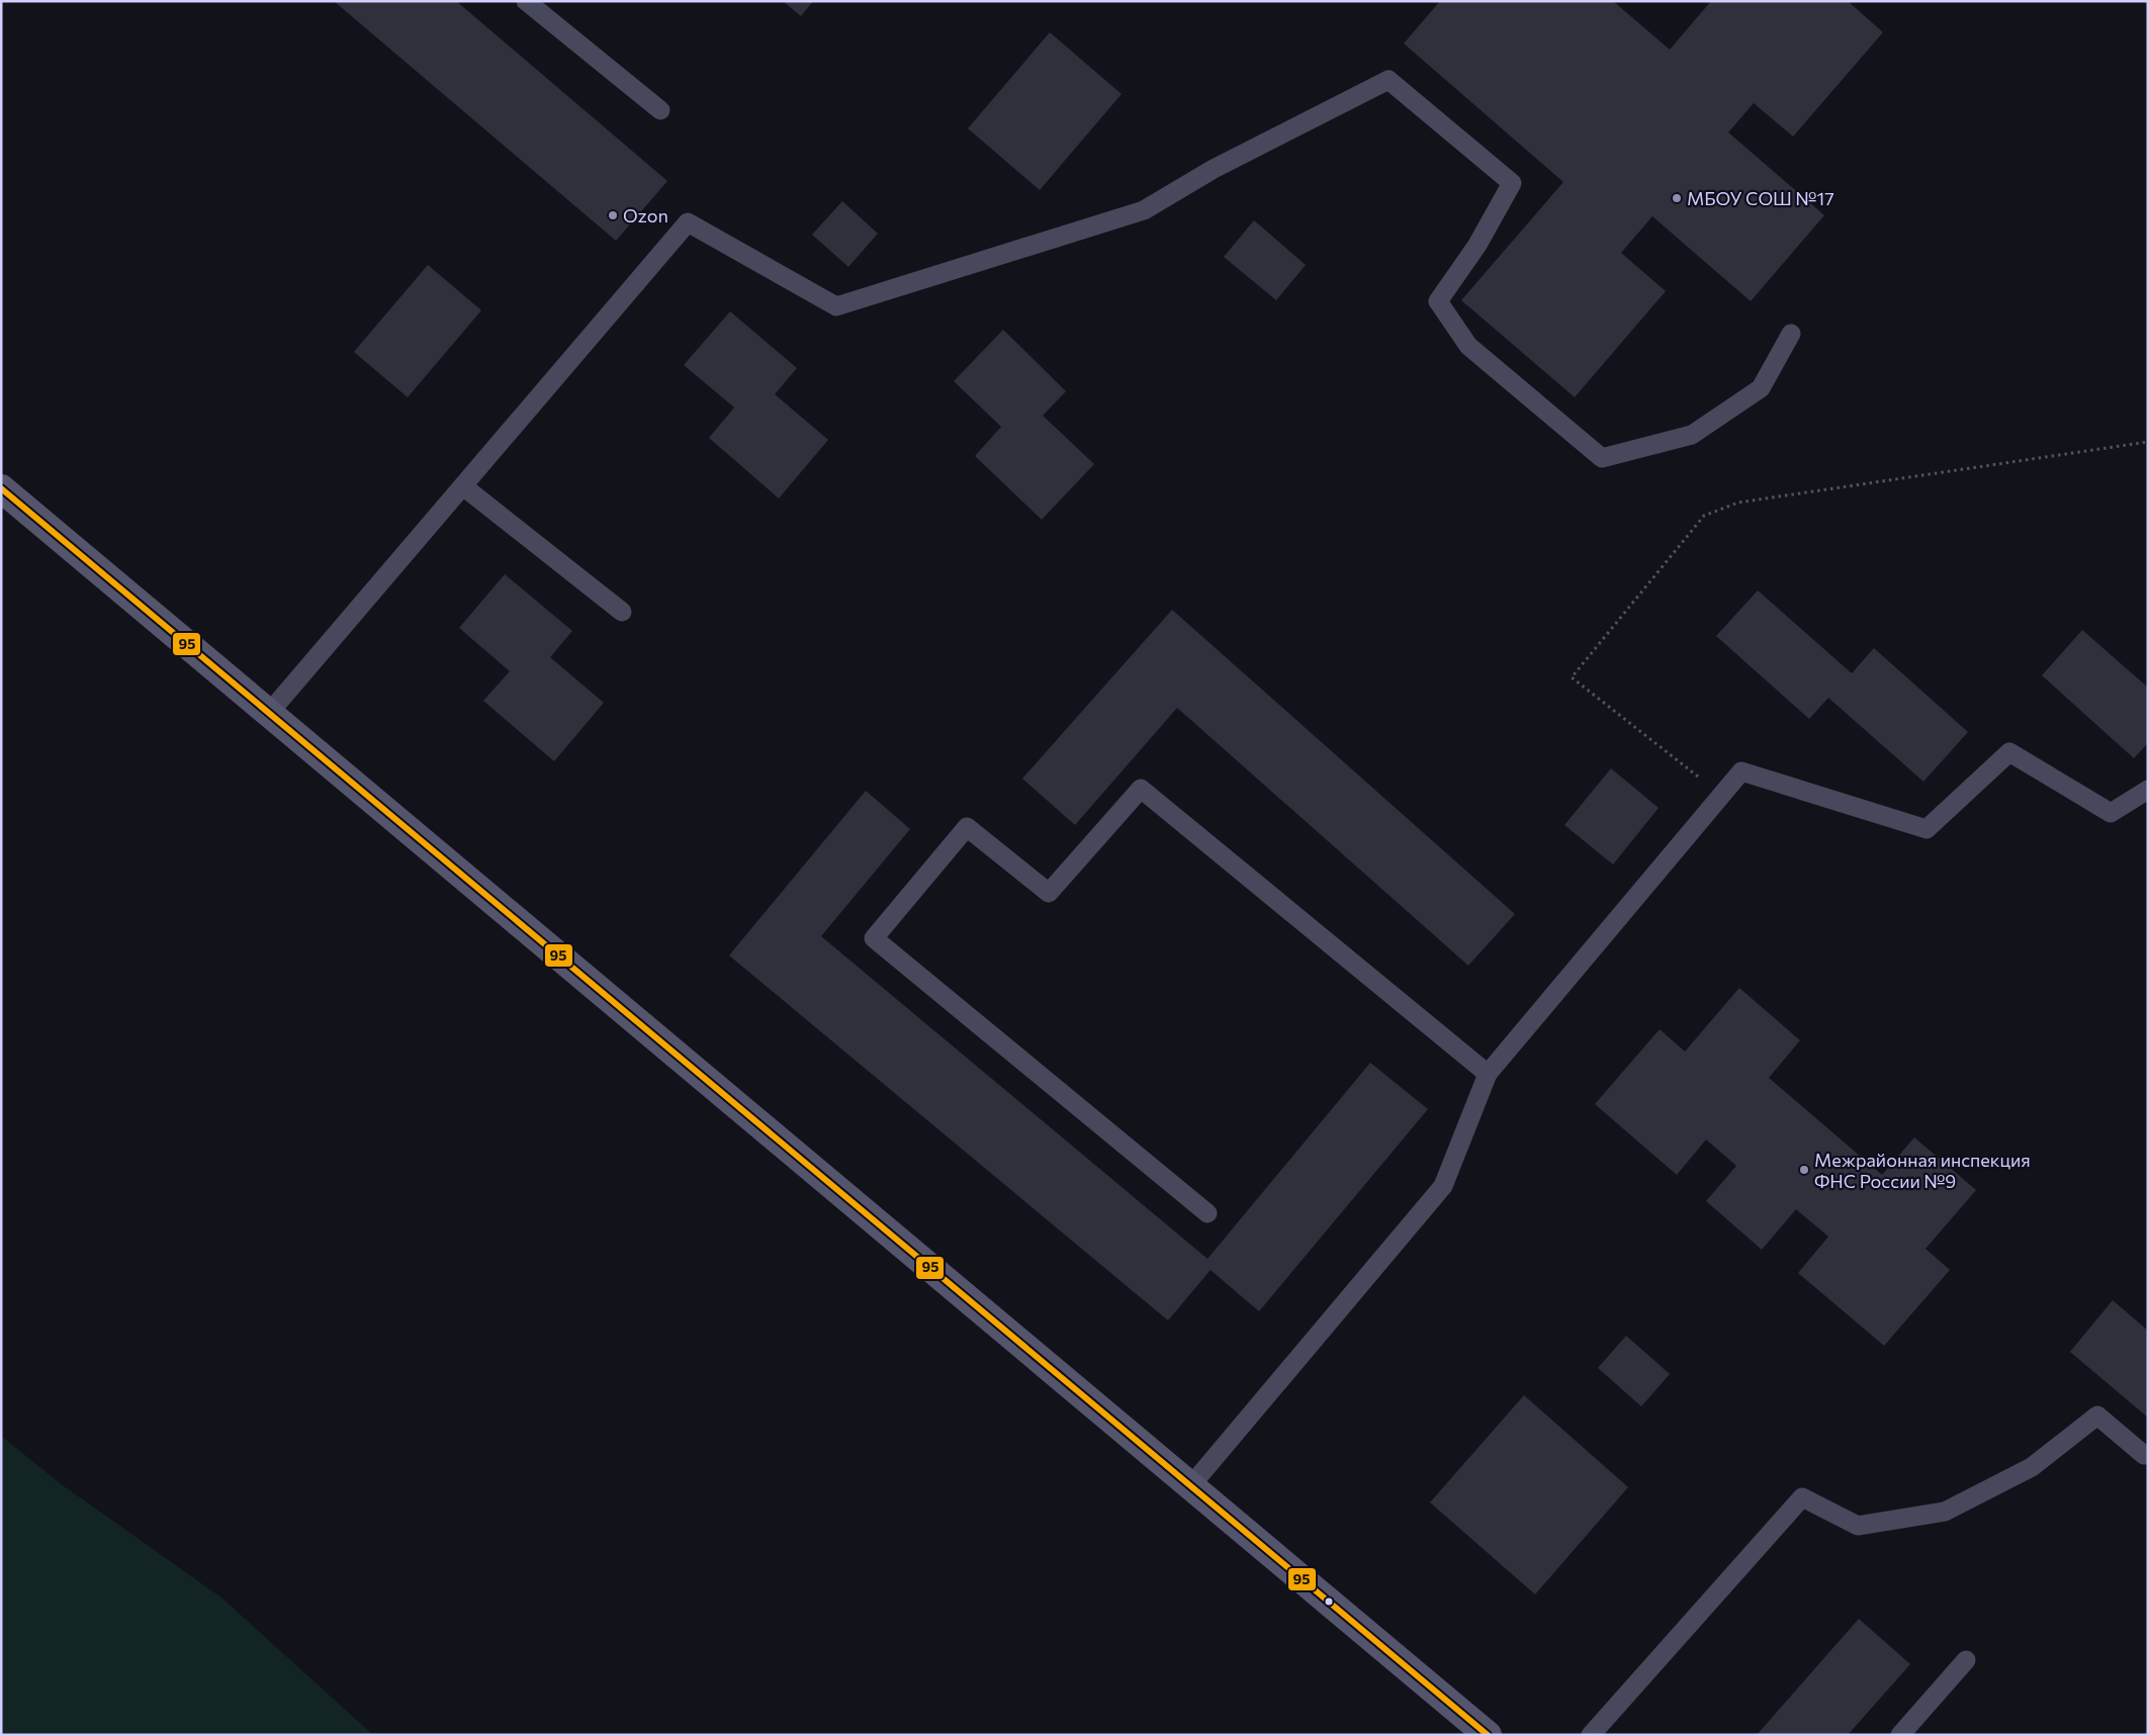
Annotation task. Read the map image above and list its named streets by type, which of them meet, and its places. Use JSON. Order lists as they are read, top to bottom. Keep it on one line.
{"places":["МБОУ СОШ №17","Ozon","Межрайонная инспекция ФНС России №9"],"lines":["transit line 95"]}
